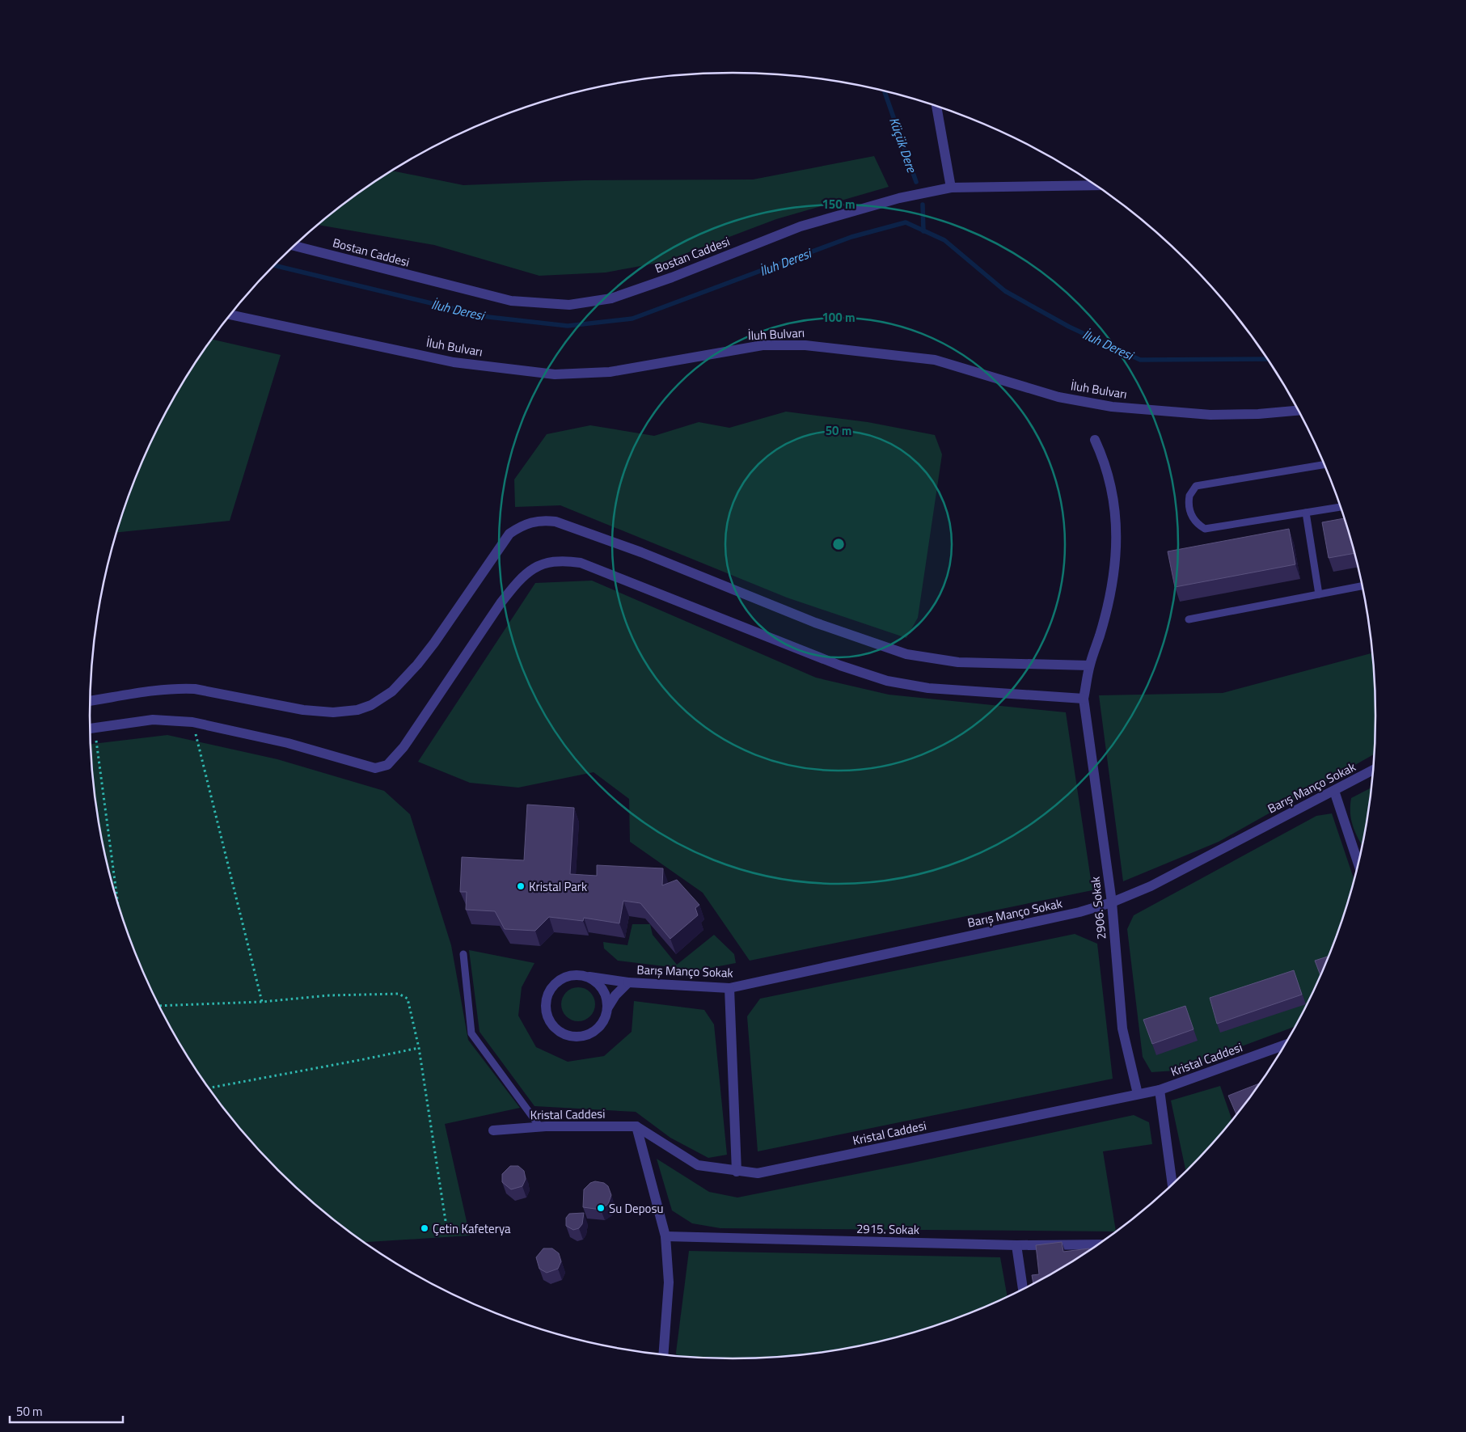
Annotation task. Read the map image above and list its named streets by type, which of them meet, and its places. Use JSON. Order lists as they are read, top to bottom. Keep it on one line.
{"streets":{"street":["Bostan Caddesi","İluh Bulvarı","Barış Manço Sokak","2906. Sokak","Kristal Caddesi","2915. Sokak"]},"crossings":[["Barış Manço Sokak","2906. Sokak"],["2906. Sokak","Kristal Caddesi"]],"water":["Küçük Dere","İluh Deresi"],"places":["Kristal Park","Su Deposu","Çetin Kafeterya"],"scale_bar":"50 m","rings":["150 m","100 m","50 m"]}
